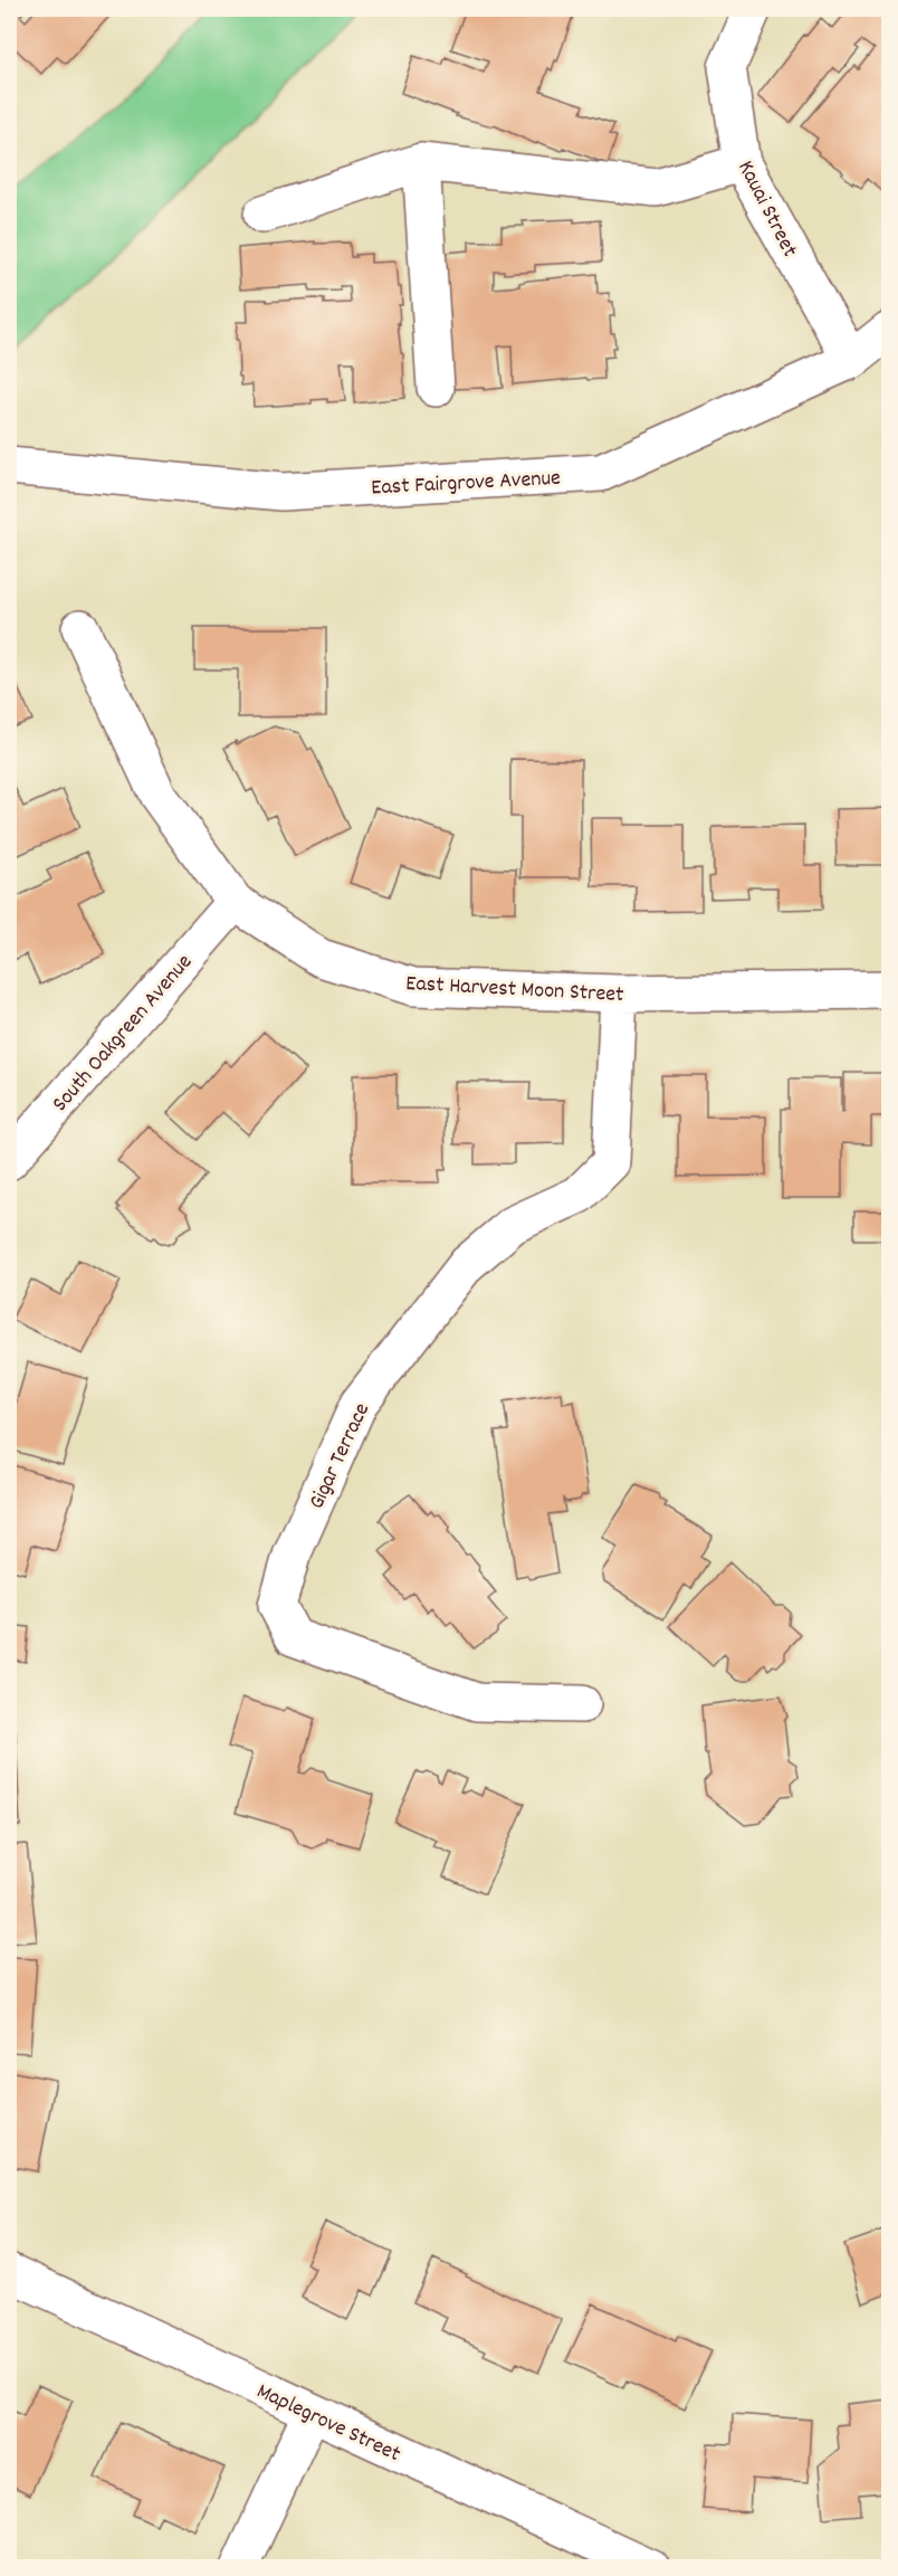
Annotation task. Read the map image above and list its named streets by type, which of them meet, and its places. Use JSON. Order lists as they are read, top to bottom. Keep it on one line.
{"streets":{"street":["Kauai Street","East Fairgrove Avenue","East Harvest Moon Street","South Oakgreen Avenue","Gigar Terrace","Maplegrove Street"]},"crossings":[["Kauai Street","East Fairgrove Avenue"],["East Harvest Moon Street","South Oakgreen Avenue"],["East Harvest Moon Street","Gigar Terrace"]]}
